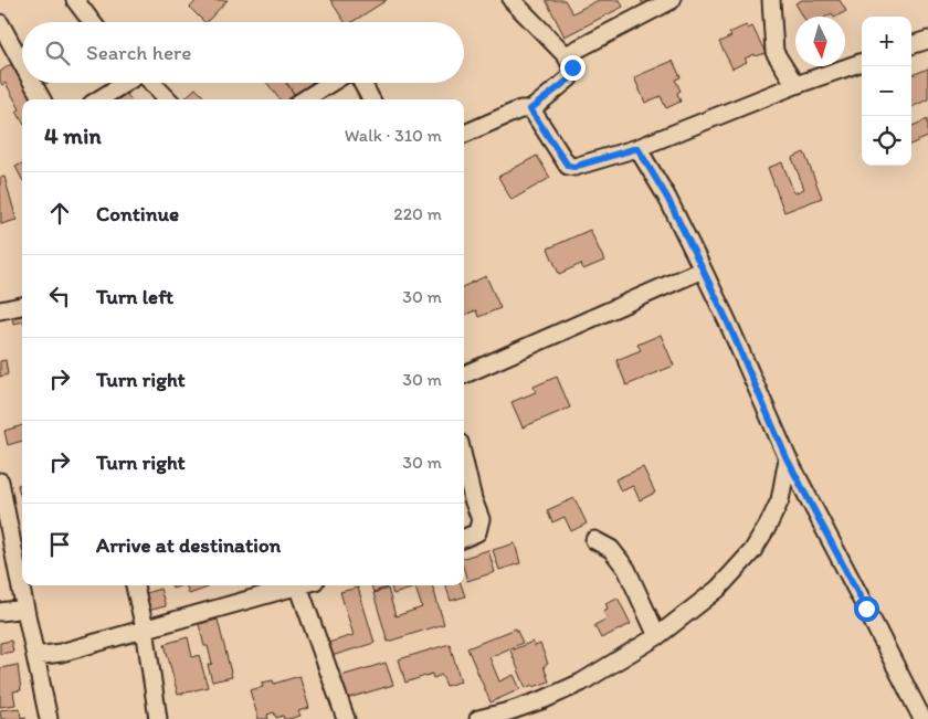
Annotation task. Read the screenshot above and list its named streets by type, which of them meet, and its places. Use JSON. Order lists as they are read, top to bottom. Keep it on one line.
{"north":"bottom","page":{"map_buttons":["+","−"],"search":"Search here","heading":["4 min","Walk · 310 m"],"list":[["Continue","220 m"],["Turn left","30 m"],["Turn right","30 m"],["Turn right","30 m"],"Arrive at destination"]}}
